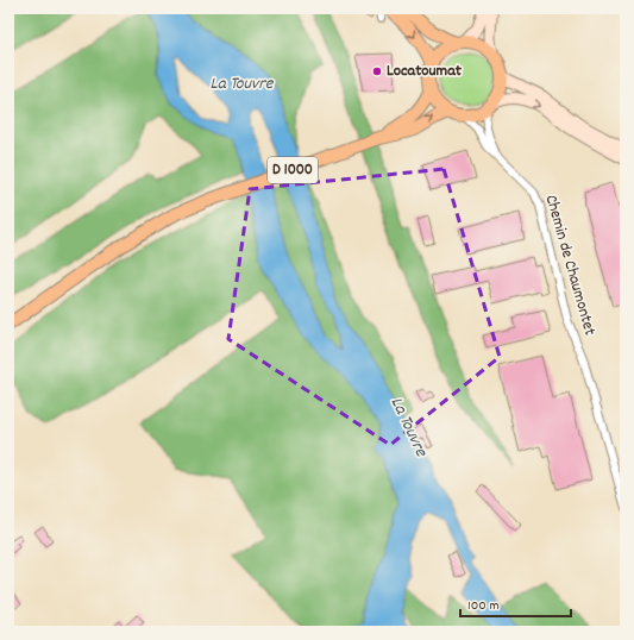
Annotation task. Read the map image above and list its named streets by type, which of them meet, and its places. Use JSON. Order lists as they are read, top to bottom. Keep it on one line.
{"streets":{"main road":["D 1000"],"street":["Chemin de Chaumontet"]},"crossings":[["D 1000","Chemin de Chaumontet"]],"water":["La Touvre"],"places":["Locatoumat"],"scale_bar":"100 m"}
